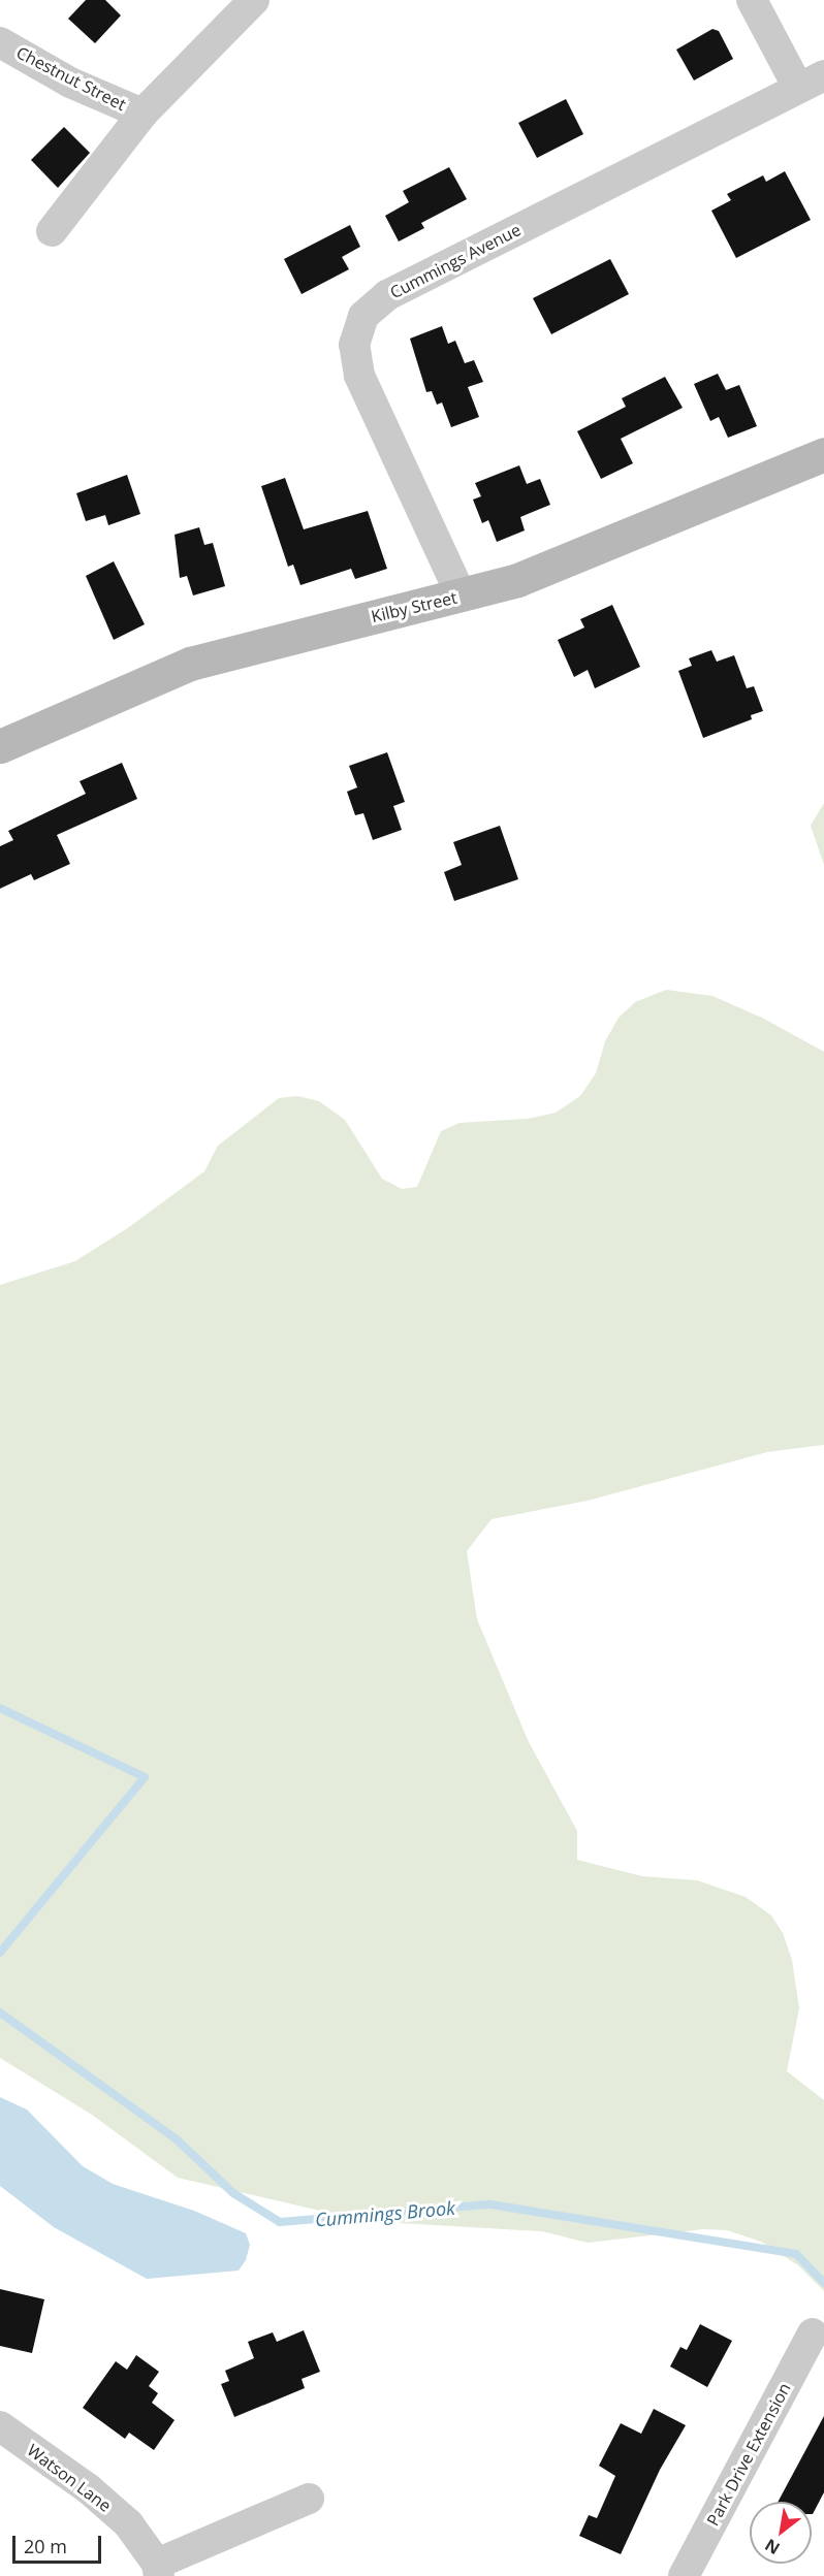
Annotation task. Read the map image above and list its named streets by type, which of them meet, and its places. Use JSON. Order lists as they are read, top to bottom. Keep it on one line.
{"streets":{"street":["Chestnut Street","Cummings Avenue","Kilby Street","Park Drive Extension","Watson Lane"]},"crossings":[["Cummings Avenue","Kilby Street"]],"water":["Cummings Brook"],"scale_bar":"20 m","north":"bottom left"}
